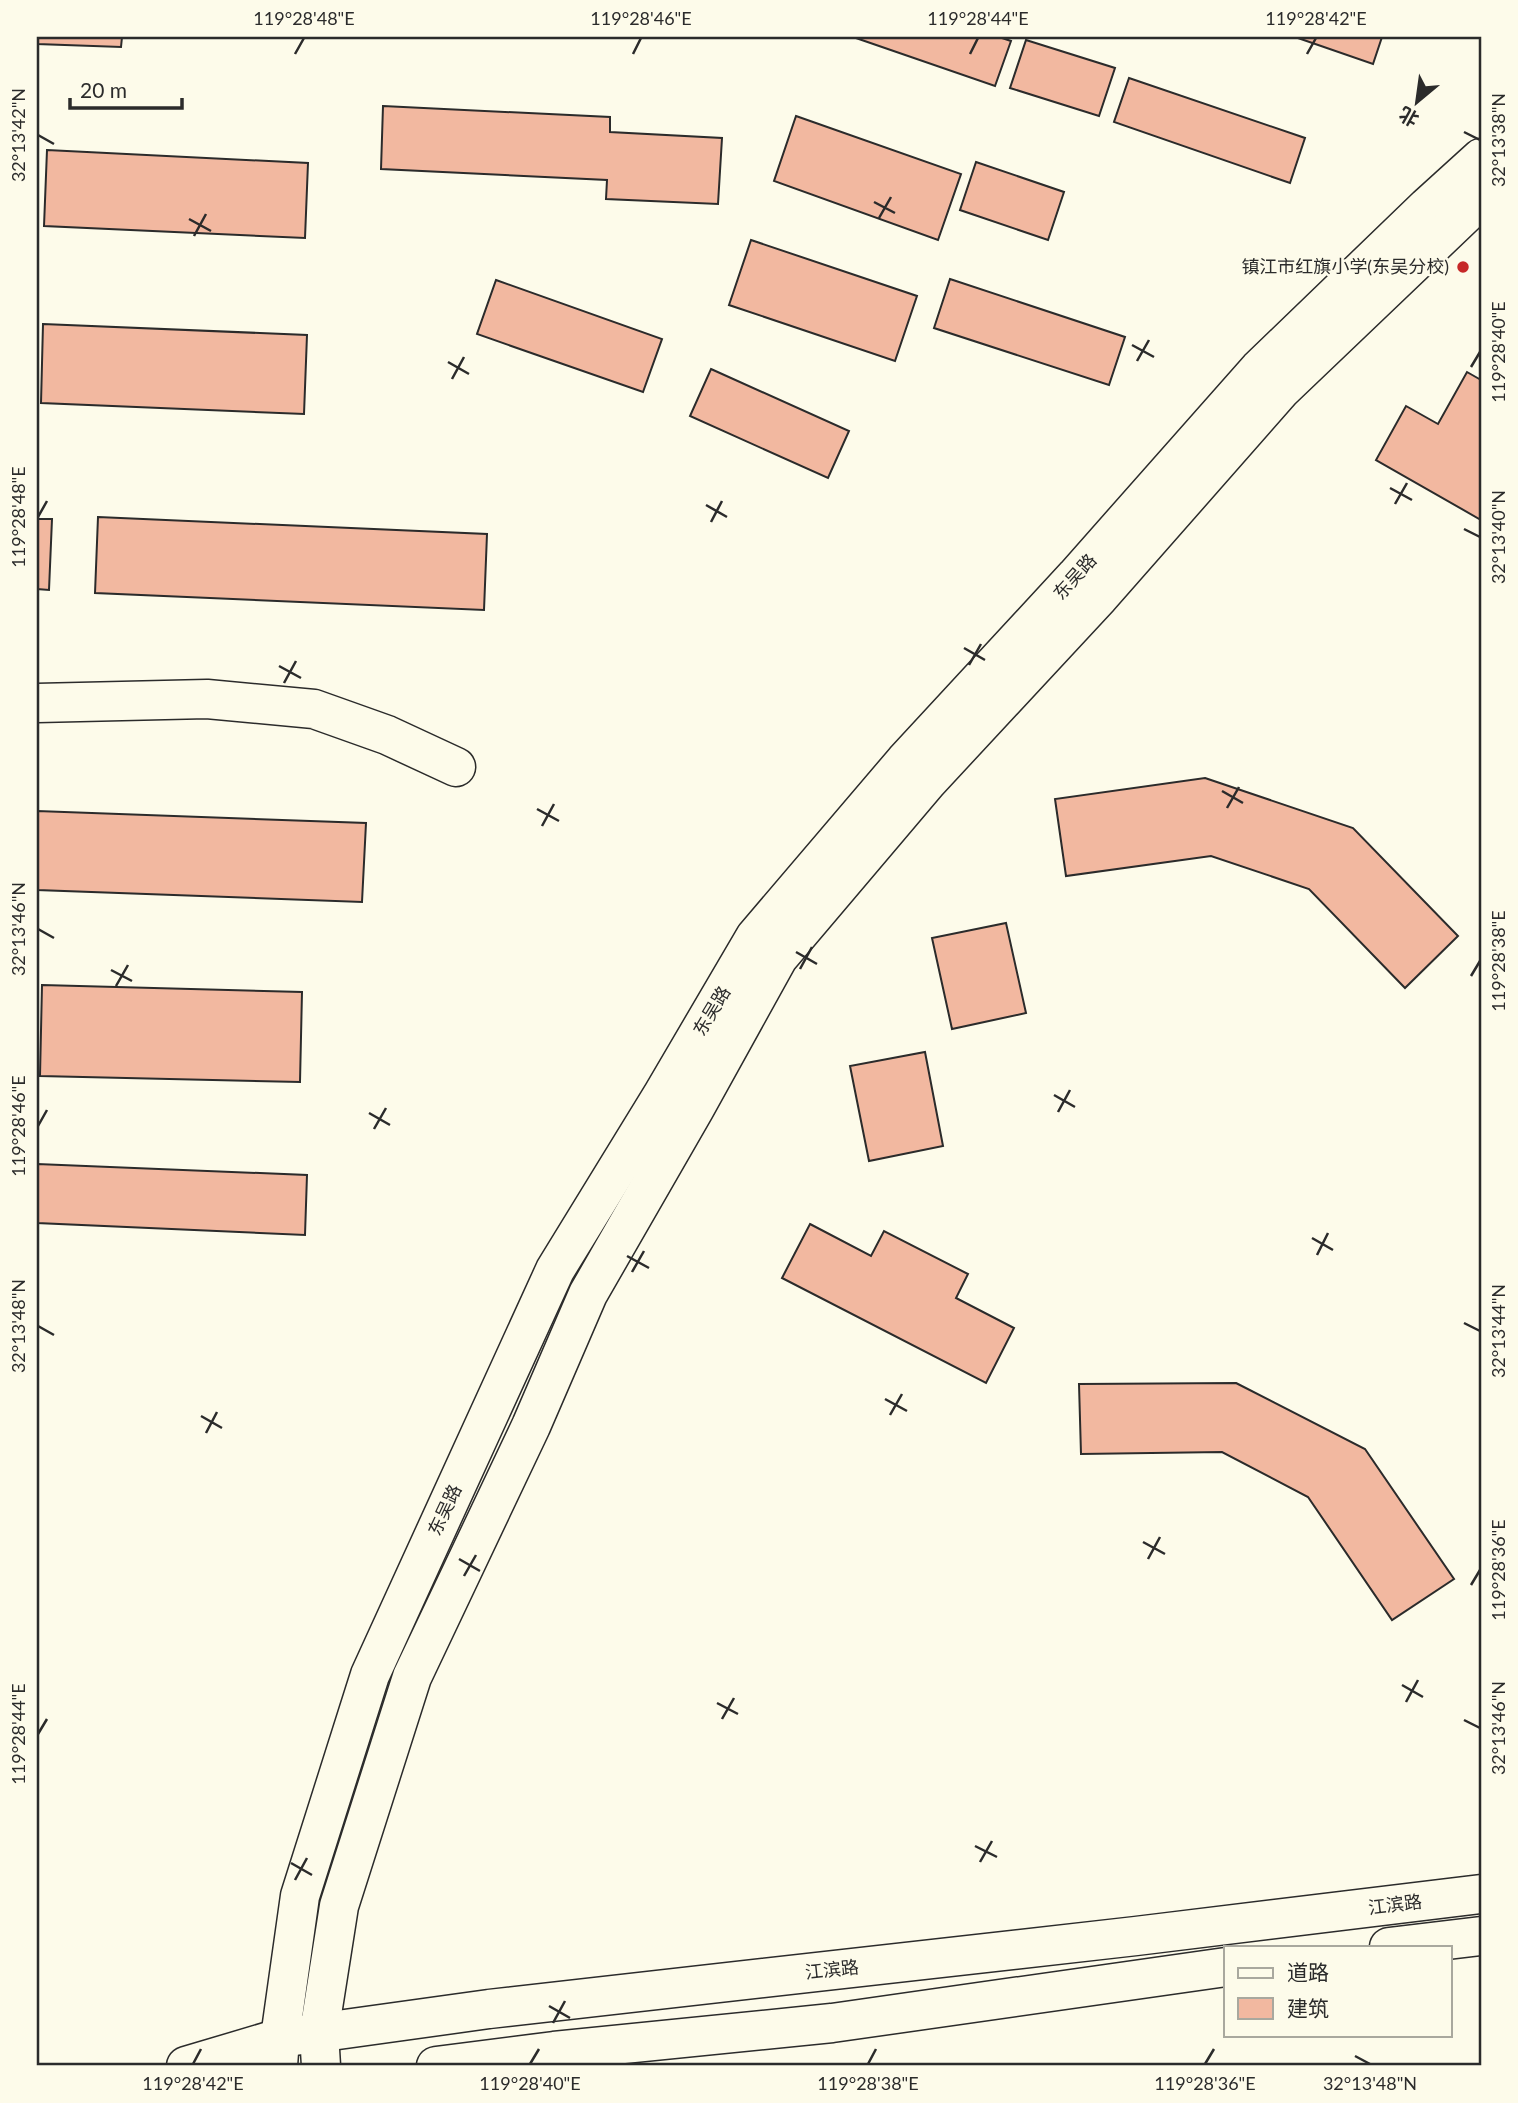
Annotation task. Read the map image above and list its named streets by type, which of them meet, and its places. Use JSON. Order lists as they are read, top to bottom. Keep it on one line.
{"streets":{"main road":["东吴路","江滨路"]},"crossings":[["东吴路","江滨路"]],"places":["镇江市红旗小学(东吴分校)"],"legend":["道路","建筑"],"scale_bar":"20 m","north":"bottom left","coordinates":["119°28'48\"E","119°28'46\"E","119°28'44\"E","119°28'42\"E","32°13'42\"N","32°13'38\"N","119°28'40\"E","32°13'40\"N","32°13'46\"N","119°28'38\"E","32°13'48\"N","32°13'44\"N","119°28'36\"E"]}
